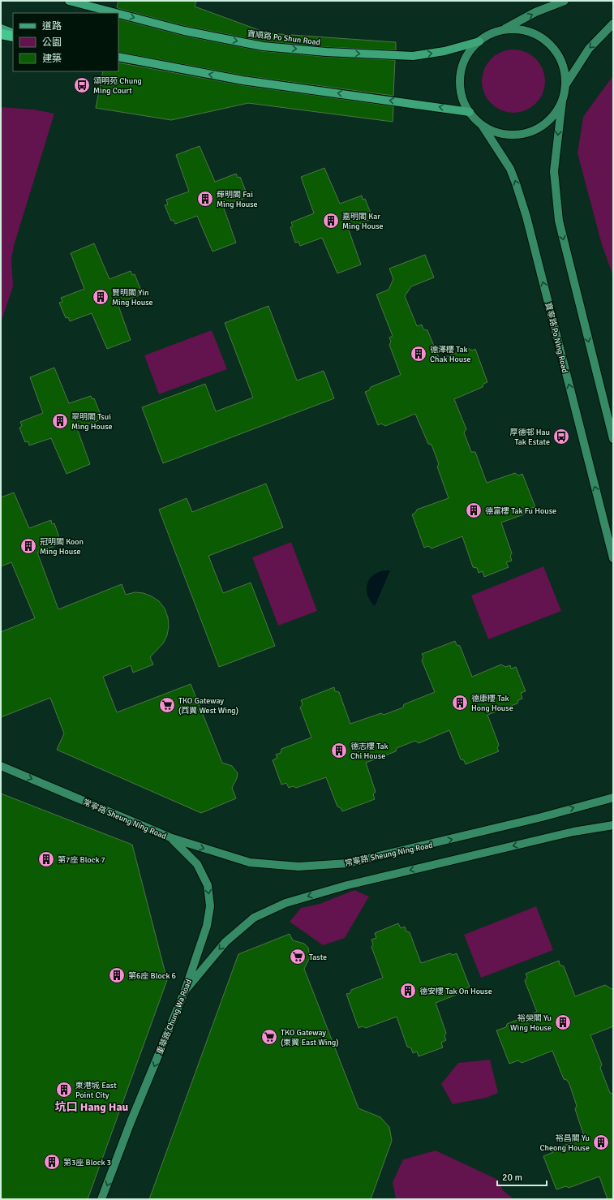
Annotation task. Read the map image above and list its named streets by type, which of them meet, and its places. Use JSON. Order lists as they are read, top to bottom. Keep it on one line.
{"streets":{"main road":["寶順路 Po Shun Road"],"street":["寶寧路 Po Ning Road","常寧路 Sheung Ning Road","重華路 Chung Wa Road"]},"crossings":[["寶順路 Po Shun Road","寶寧路 Po Ning Road"],["常寧路 Sheung Ning Road","重華路 Chung Wa Road"]],"one_way":["常寧路 Sheung Ning Road","重華路 Chung Wa Road"],"districts":["坑口 Hang Hau"],"places":{"bus stop":["頌明苑 Chung Ming Court","厚德邨 Hau Tak Estate"],"building":["輝明閣 Fai Ming House","嘉明閣 Kar Ming House","賢明閣 Yin Ming House","德澤樓 Tak Chak House","翠明閣 Tsui Ming House","德富樓 Tak Fu House","冠明閣 Koon Ming House","德康樓 Tak Hong House","德志樓 Tak Chi House","第7座 Block 7","第6座 Block 6","德安樓 Tak On House","裕榮閣 Yu Wing House","東港城 East Point City","裕昌閣 Yu Cheong House","第3座 Block 3"],"supermarket":["TKO Gateway (西翼 West Wing)","Taste","TKO Gateway (東翼 East Wing)"]},"legend":["道路","公園","建築"],"scale_bar":"20 m"}
